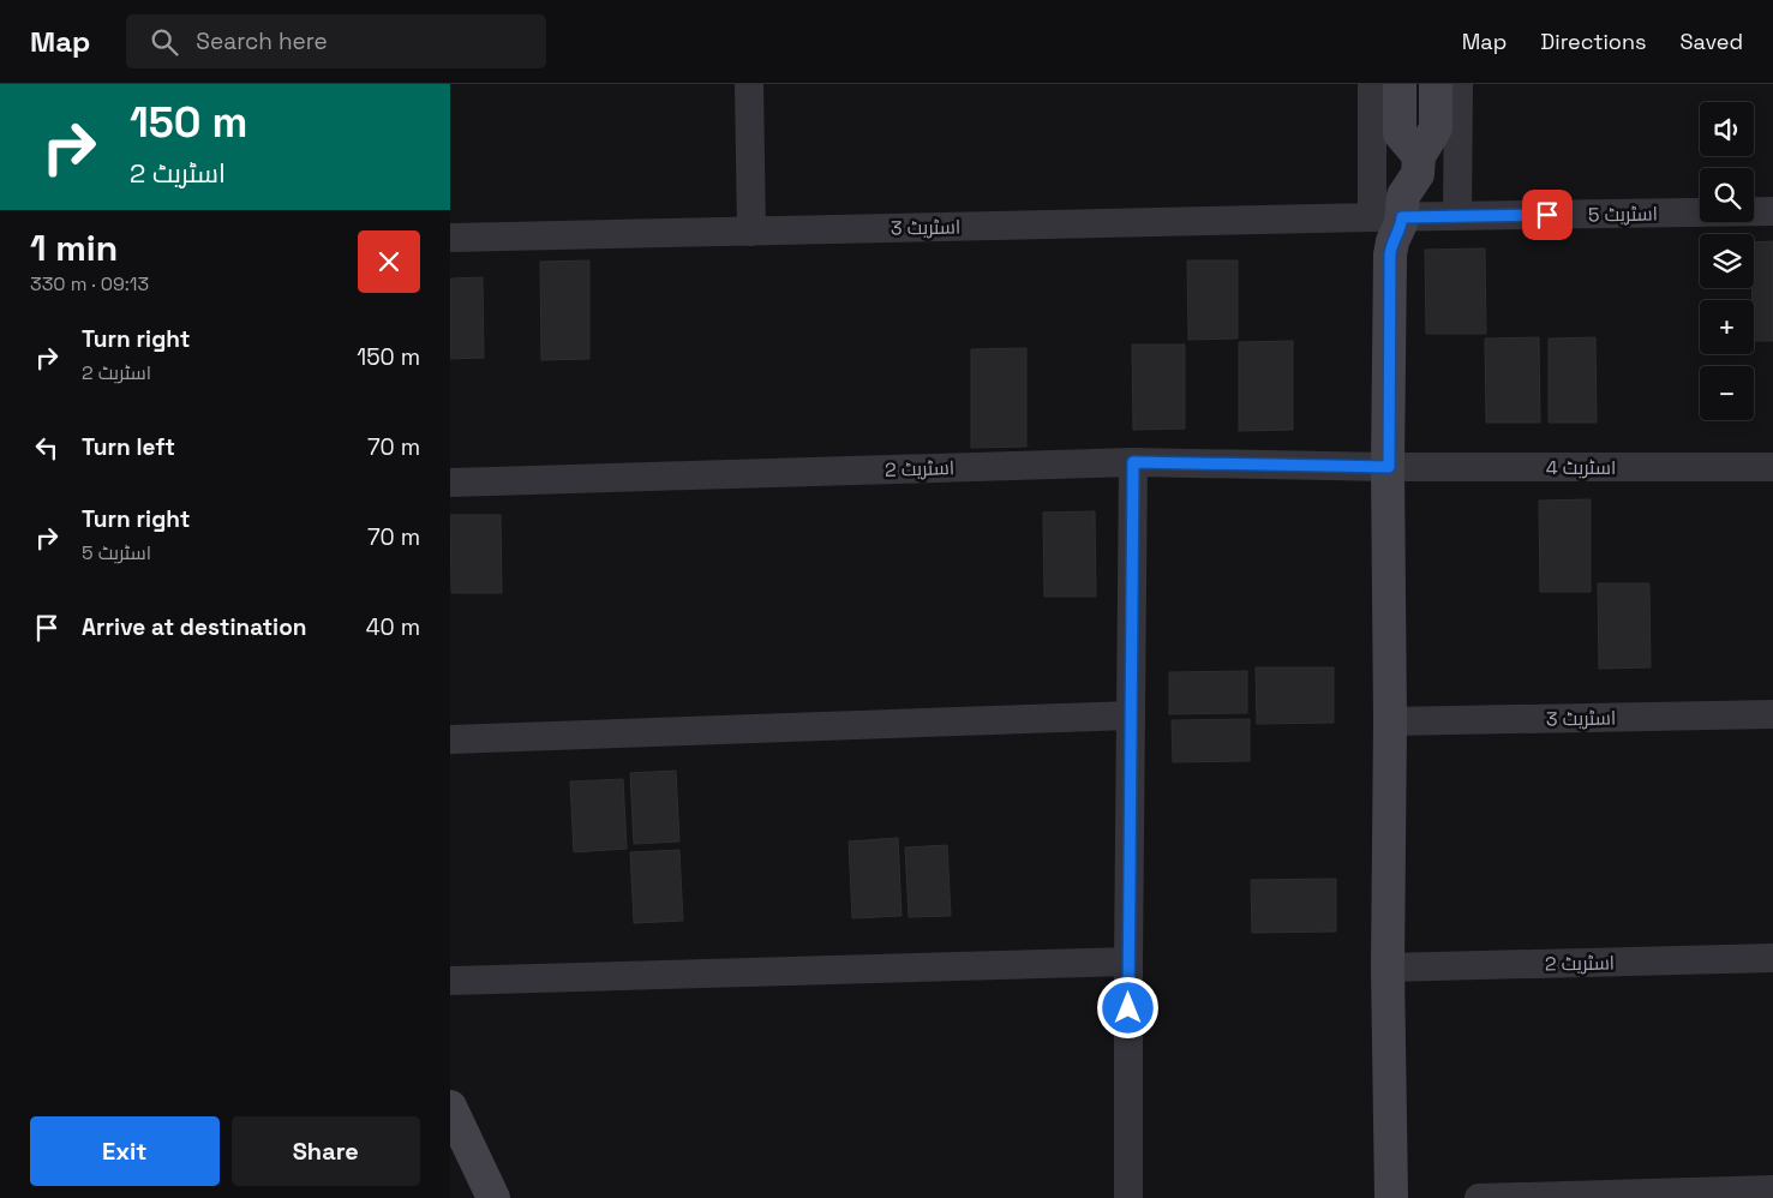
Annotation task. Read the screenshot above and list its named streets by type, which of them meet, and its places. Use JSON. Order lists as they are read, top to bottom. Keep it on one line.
{"streets":{"street":["اسٹریٹ 5","اسٹریٹ 3","اسٹریٹ 4","اسٹریٹ 2"]},"crossings":[["اسٹریٹ 5","اسٹریٹ 3"],["اسٹریٹ 4","اسٹریٹ 2"]],"page":{"header":"Map","search":"Search here","nav":["Map","Directions","Saved"],"turn":["150 m","اسٹریٹ 2"],"map_buttons":["+","−"],"heading":["1 min","330 m · 09:13"],"list":[{"name":"Turn right","note":"اسٹریٹ 2","value":"150 m"},{"name":"Turn left","value":"70 m"},{"name":"Turn right","note":"اسٹریٹ 5","value":"70 m"},{"name":"Arrive at destination","value":"40 m"}],"buttons":["Exit","Share"]}}
